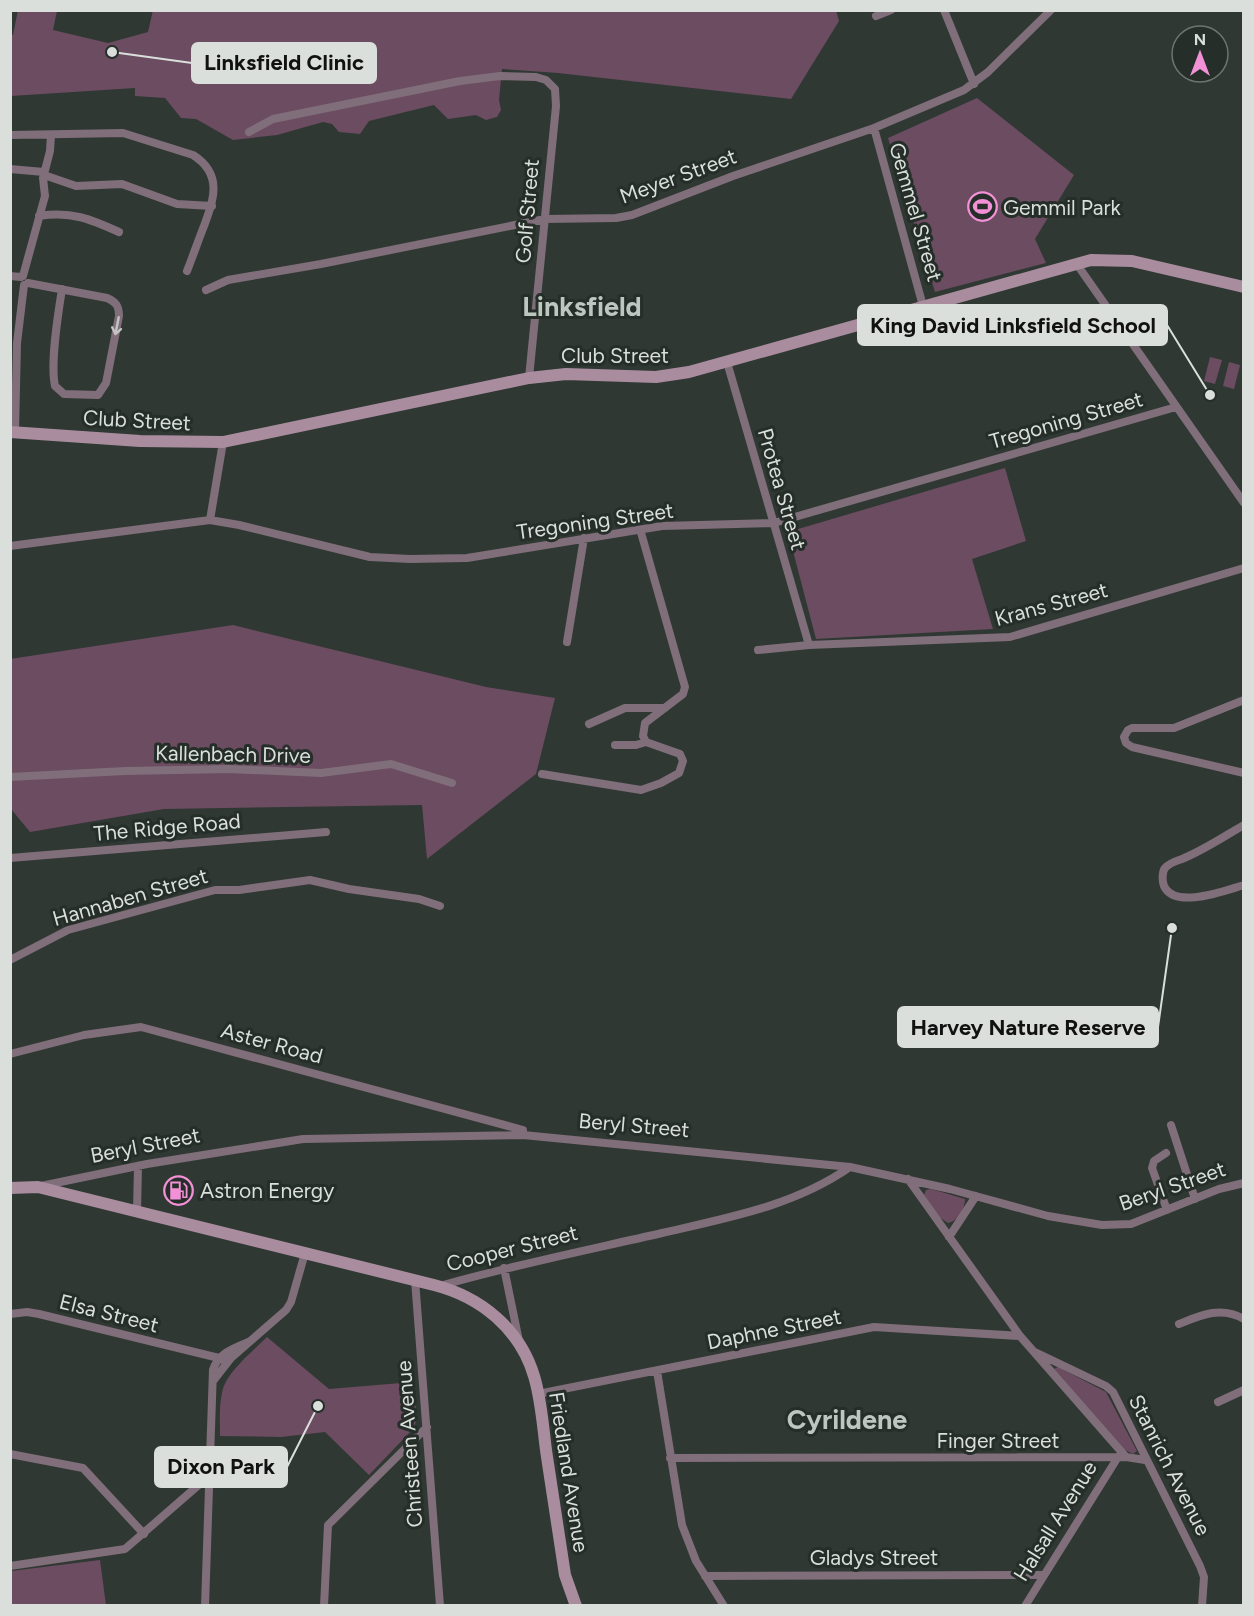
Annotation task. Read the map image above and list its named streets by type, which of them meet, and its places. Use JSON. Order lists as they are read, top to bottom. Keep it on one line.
{"streets":{"main road":["Club Street","Beryl Street","Cooper Street","Friedland Avenue"],"street":["Meyer Street","Golf Street","Gemmel Street","Tregoning Street","Protea Street","Krans Street","Kallenbach Drive","The Ridge Road","Hannaben Street","Aster Road","Elsa Street","Daphne Street","Finger Street","Christeen Avenue","Stanrich Avenue","Halsall Avenue","Gladys Street"]},"crossings":[["Meyer Street","Golf Street"],["Meyer Street","Gemmel Street"],["Golf Street","Club Street"],["Gemmel Street","Club Street"],["Club Street","Protea Street"],["Tregoning Street","Protea Street"],["Protea Street","Krans Street"],["Aster Road","Beryl Street"],["Beryl Street","Cooper Street"],["Beryl Street","Stanrich Avenue"],["Cooper Street","Christeen Avenue"],["Cooper Street","Friedland Avenue"],["Daphne Street","Stanrich Avenue"],["Daphne Street","Friedland Avenue"],["Finger Street","Stanrich Avenue"],["Finger Street","Halsall Avenue"],["Stanrich Avenue","Halsall Avenue"],["Halsall Avenue","Gladys Street"]],"districts":["Linksfield","Cyrildene"],"places":{"other":["Linksfield Clinic","King David Linksfield School","Harvey Nature Reserve","Dixon Park"],"sports":["Gemmil Park"],"fuel station":["Astron Energy"]},"north":"top"}
